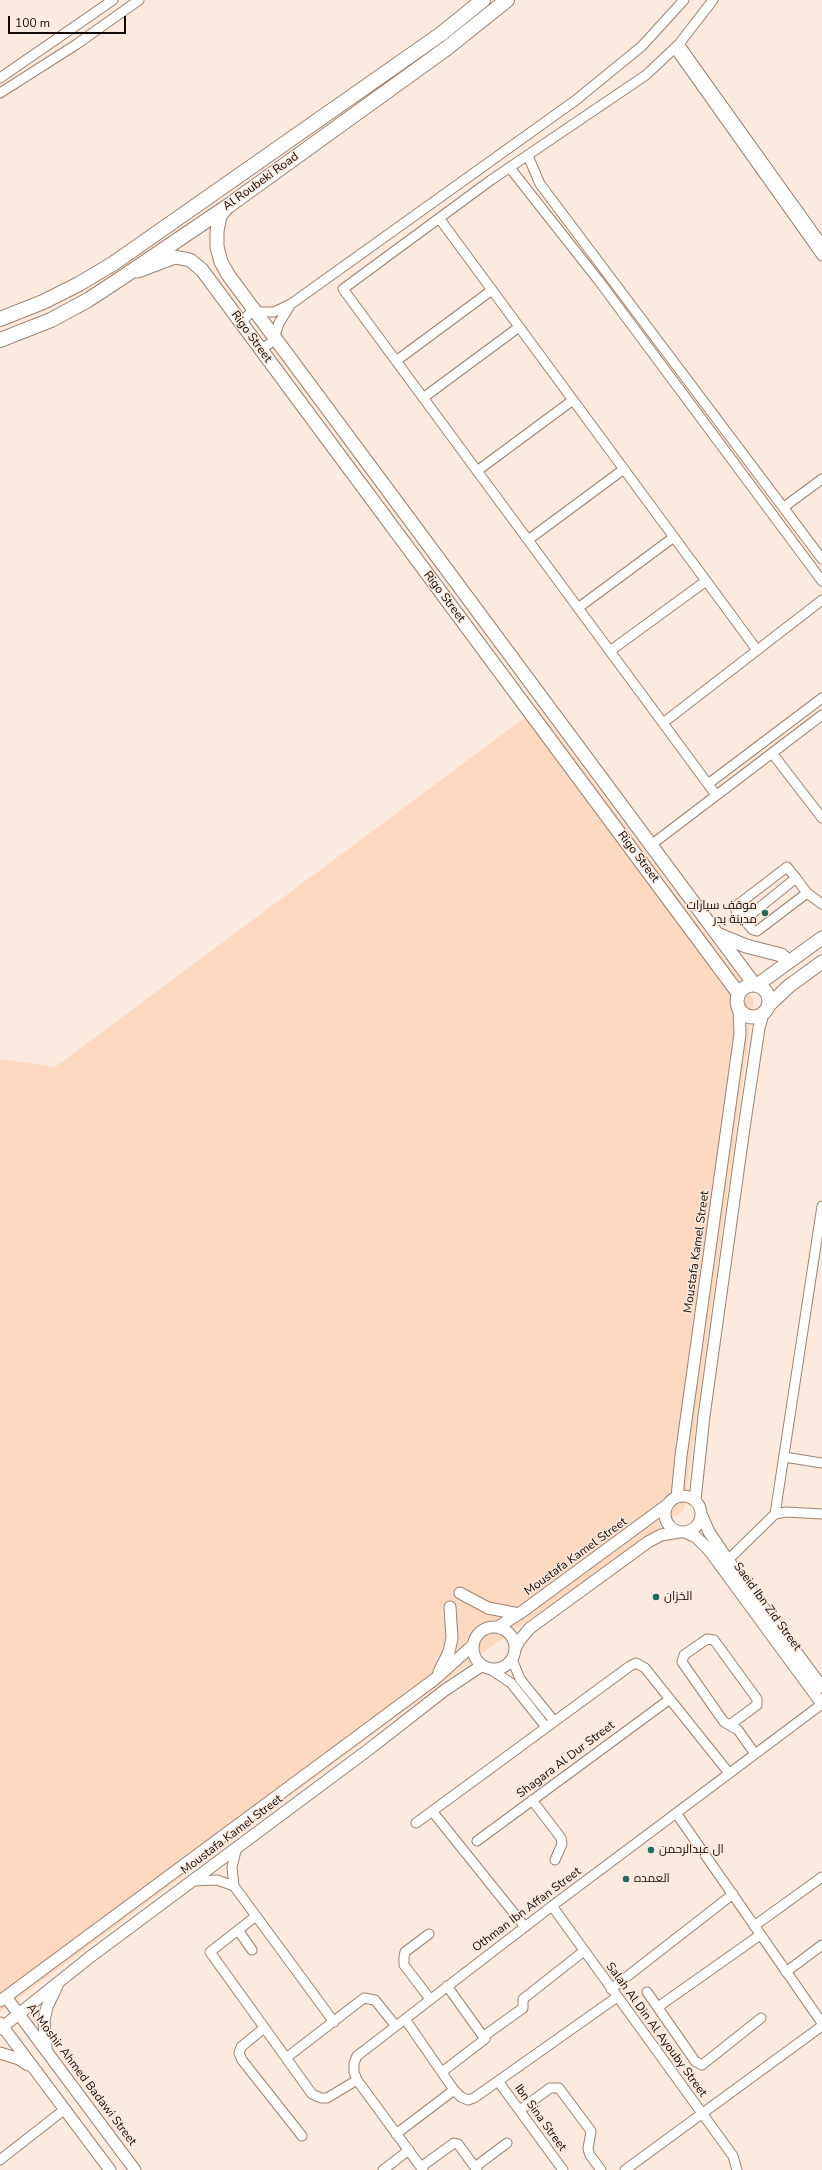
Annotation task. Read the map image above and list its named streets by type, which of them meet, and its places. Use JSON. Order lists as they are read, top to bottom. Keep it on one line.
{"streets":{"main road":["Al Roubeki Road","Rigo Street"],"street":["Moustafa Kamel Street","Saeid Ibn Zid Street","Shagara Al Dur Street","Othman Ibn Affan Street","Salah Al Din Al Ayouby Street","Al Moshir Ahmed Badawi Street","Ibn Sina Street"]},"crossings":[["Al Roubeki Road","Rigo Street"],["Rigo Street","Moustafa Kamel Street"],["Moustafa Kamel Street","Saeid Ibn Zid Street"],["Moustafa Kamel Street","Al Moshir Ahmed Badawi Street"],["Saeid Ibn Zid Street","Othman Ibn Affan Street"],["Othman Ibn Affan Street","Salah Al Din Al Ayouby Street"]],"places":["موقف سيارات مدينة بدر","الخزان","ال عبدالرحمن","العمده"],"scale_bar":"100 m"}
